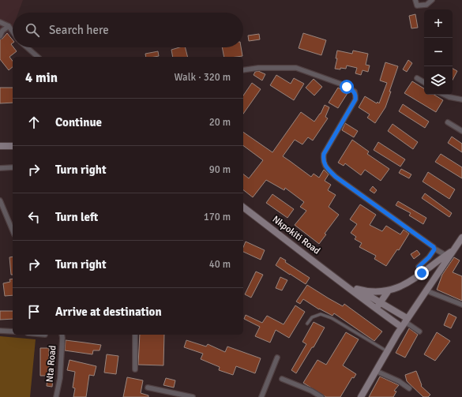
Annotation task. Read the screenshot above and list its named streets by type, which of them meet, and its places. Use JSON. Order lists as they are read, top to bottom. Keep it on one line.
{"streets":{"main road":["Nkpokiti Road"],"street":["Nta Road"]},"page":{"map_buttons":["+","−"],"search":"Search here","heading":["4 min","Walk · 320 m"],"list":[["Continue","20 m"],["Turn right","90 m"],["Turn left","170 m"],["Turn right","40 m"],"Arrive at destination"]}}
